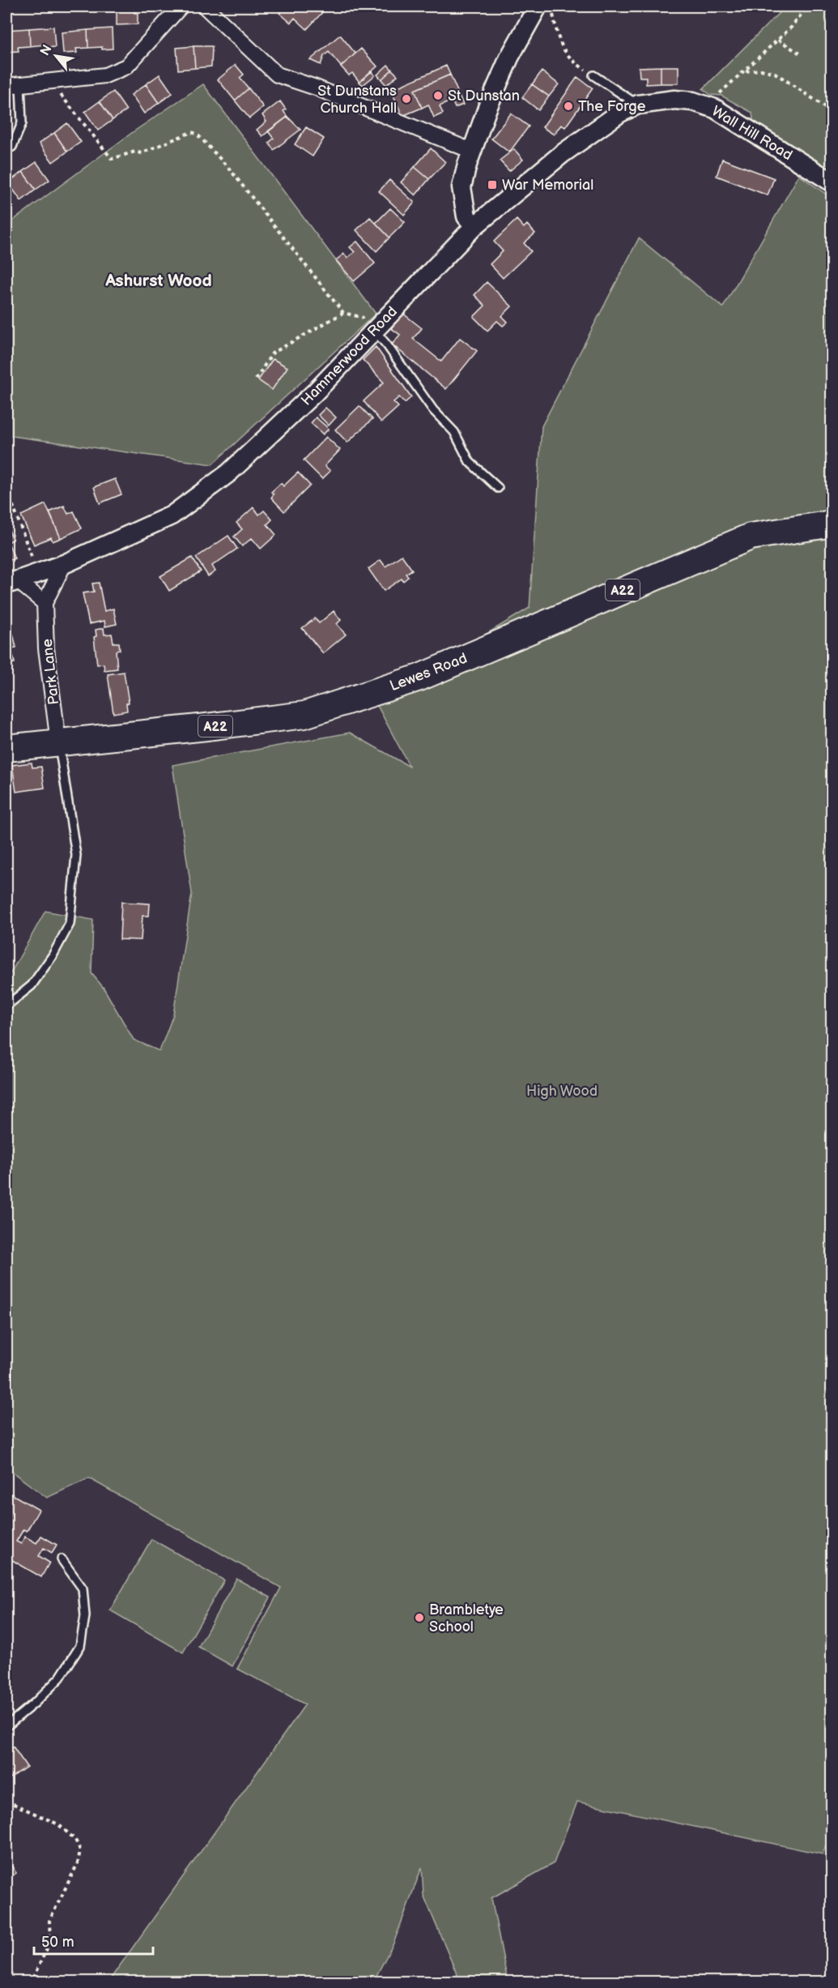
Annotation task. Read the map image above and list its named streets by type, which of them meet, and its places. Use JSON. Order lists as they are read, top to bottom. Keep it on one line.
{"streets":{"highway":["A22","Lewes Road"],"street":["Wall Hill Road","Hammerwood Road","Park Lane"]},"crossings":[["Wall Hill Road","Hammerwood Road"],["Park Lane","Lewes Road"]],"districts":["Ashurst Wood"],"parks":["High Wood"],"places":{"other":["St Dunstan","St Dunstans Church Hall","The Forge","Brambletye School"],"transit":["War Memorial"]},"scale_bar":"50 m","north":"top left"}
